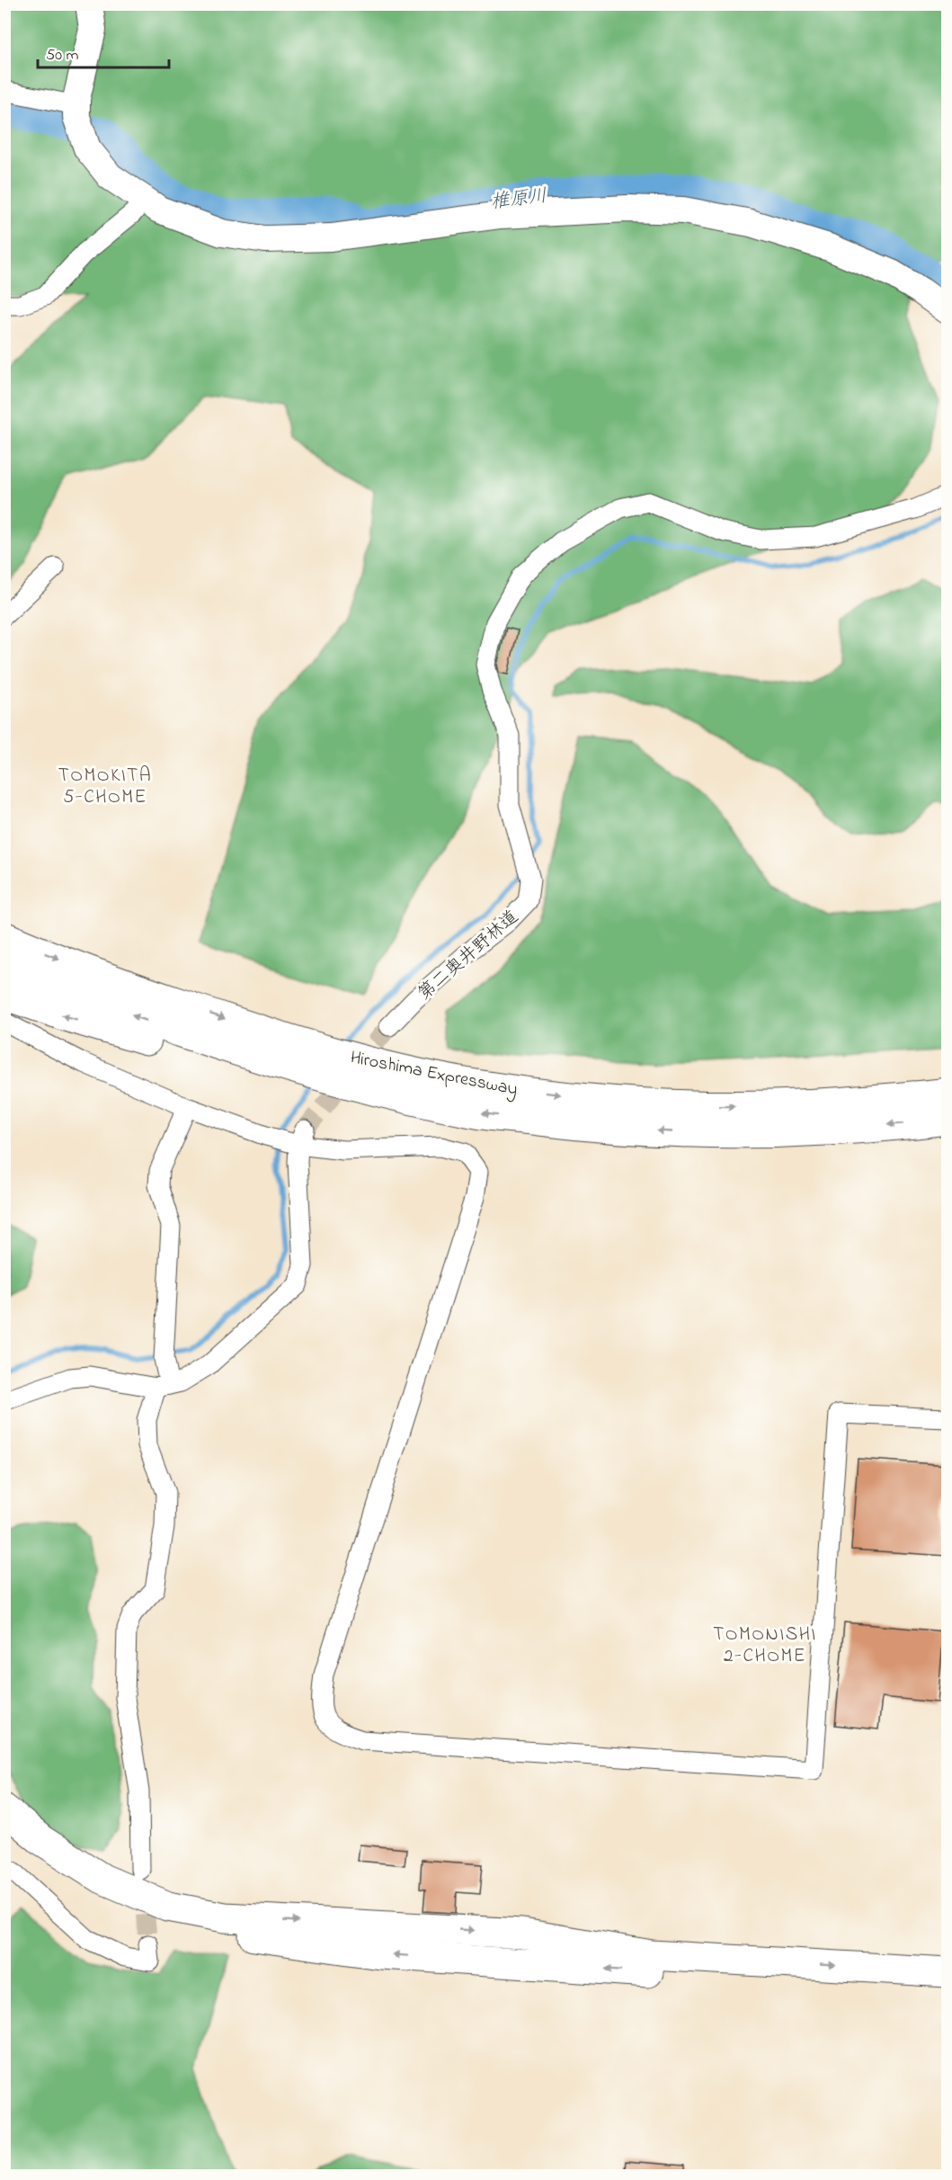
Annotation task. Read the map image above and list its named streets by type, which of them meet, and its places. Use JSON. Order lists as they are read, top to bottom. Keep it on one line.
{"streets":{"highway":["Hiroshima Expressway"],"street":["第二奥井野林道"]},"districts":["TOMOKITA 5-CHOME","TOMONISHI 2-CHOME"],"water":["椎原川"],"scale_bar":"50 m"}
